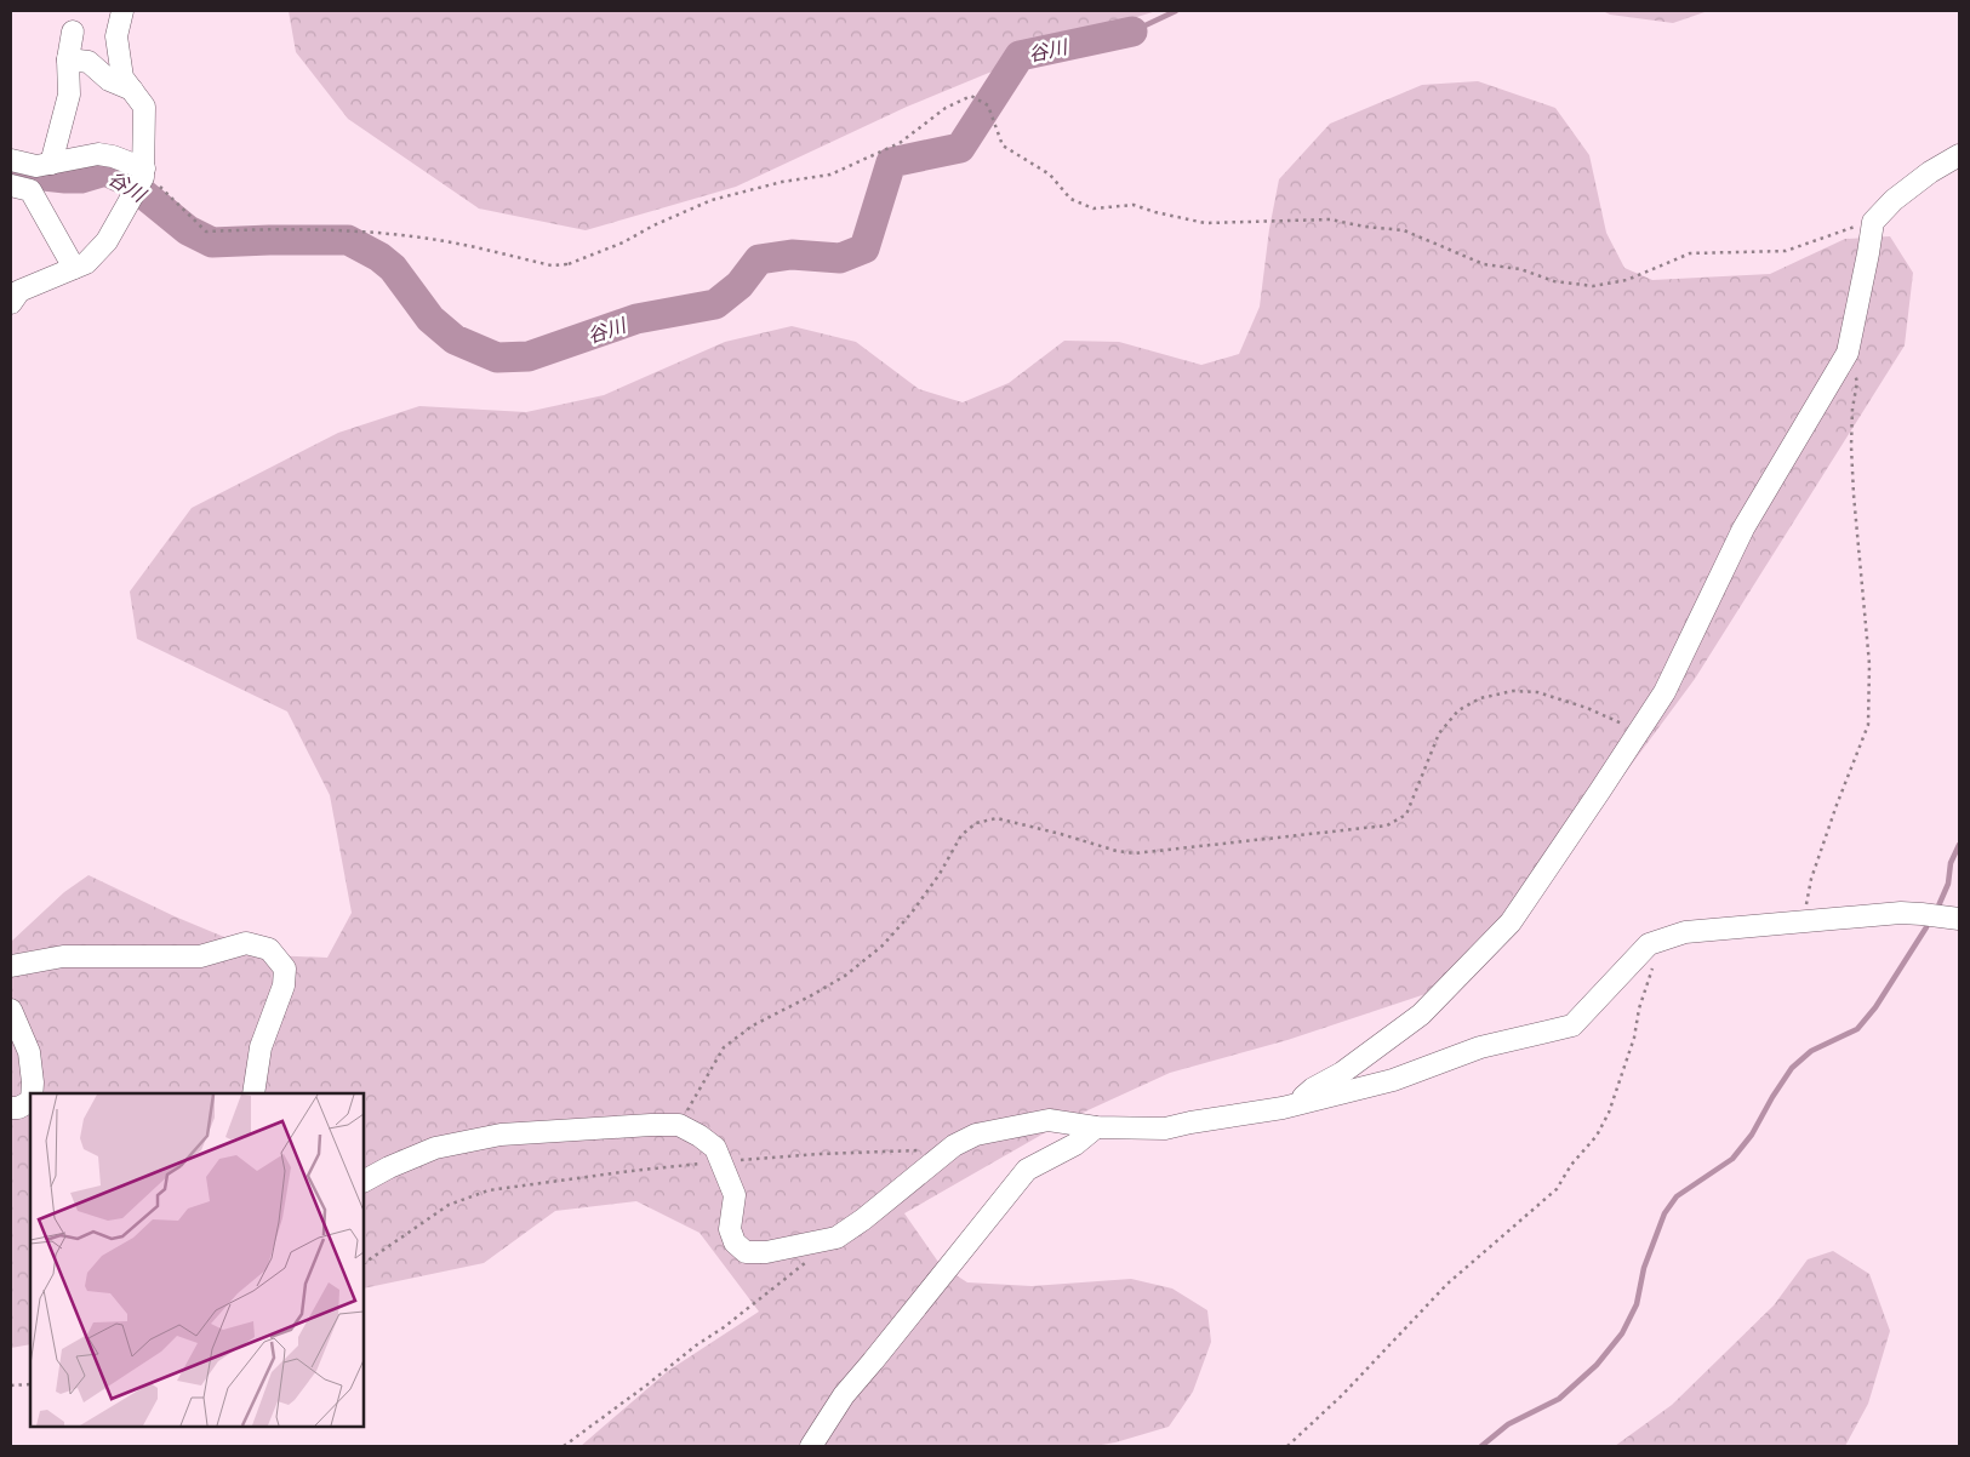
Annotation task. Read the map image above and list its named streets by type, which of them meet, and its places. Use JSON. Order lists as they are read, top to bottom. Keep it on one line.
{"water":["谷川"]}
